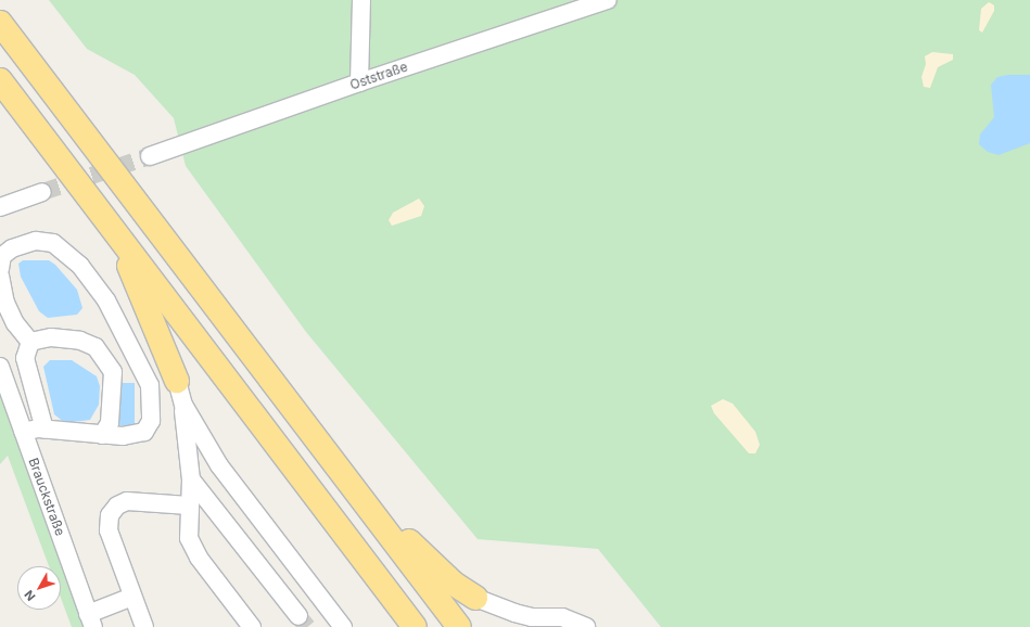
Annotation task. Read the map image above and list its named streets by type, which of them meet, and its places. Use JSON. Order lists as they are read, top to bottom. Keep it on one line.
{"streets":{"street":["Oststraße","Brauckstraße"]},"north":"bottom left"}
